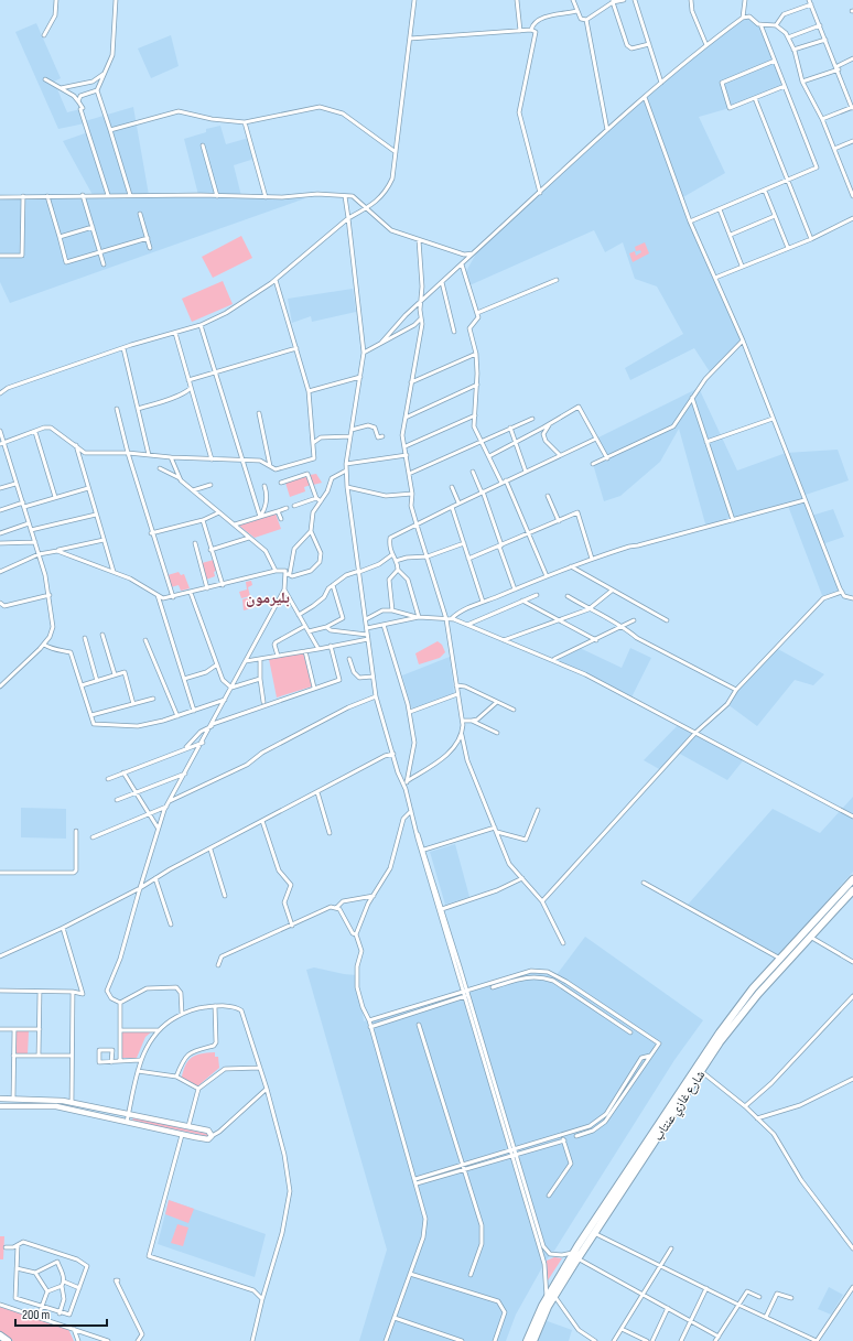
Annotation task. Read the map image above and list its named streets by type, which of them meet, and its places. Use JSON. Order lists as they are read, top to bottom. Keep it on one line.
{"streets":{"highway":["شارع غازي عنتاب"]},"districts":["بليرمون"],"scale_bar":"200 m"}
